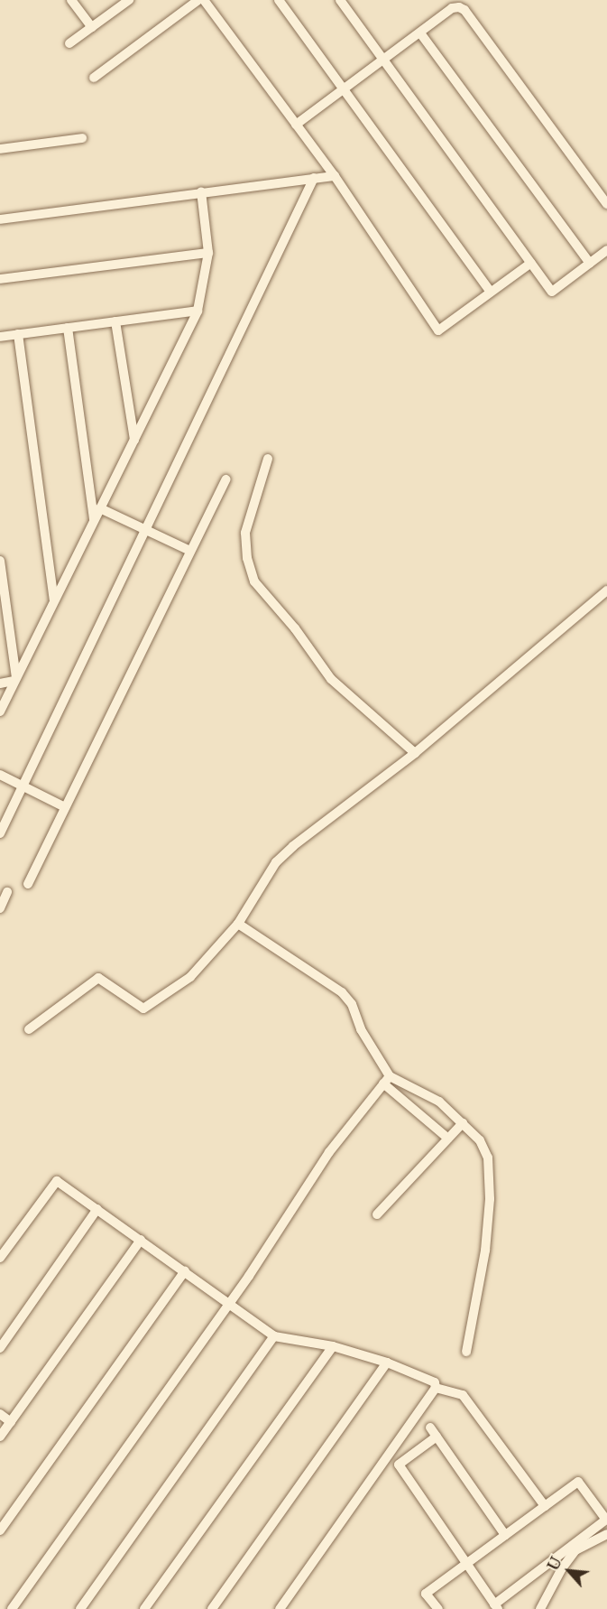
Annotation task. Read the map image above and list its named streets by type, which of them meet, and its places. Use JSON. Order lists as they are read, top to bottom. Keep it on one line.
{"north":"top left"}
